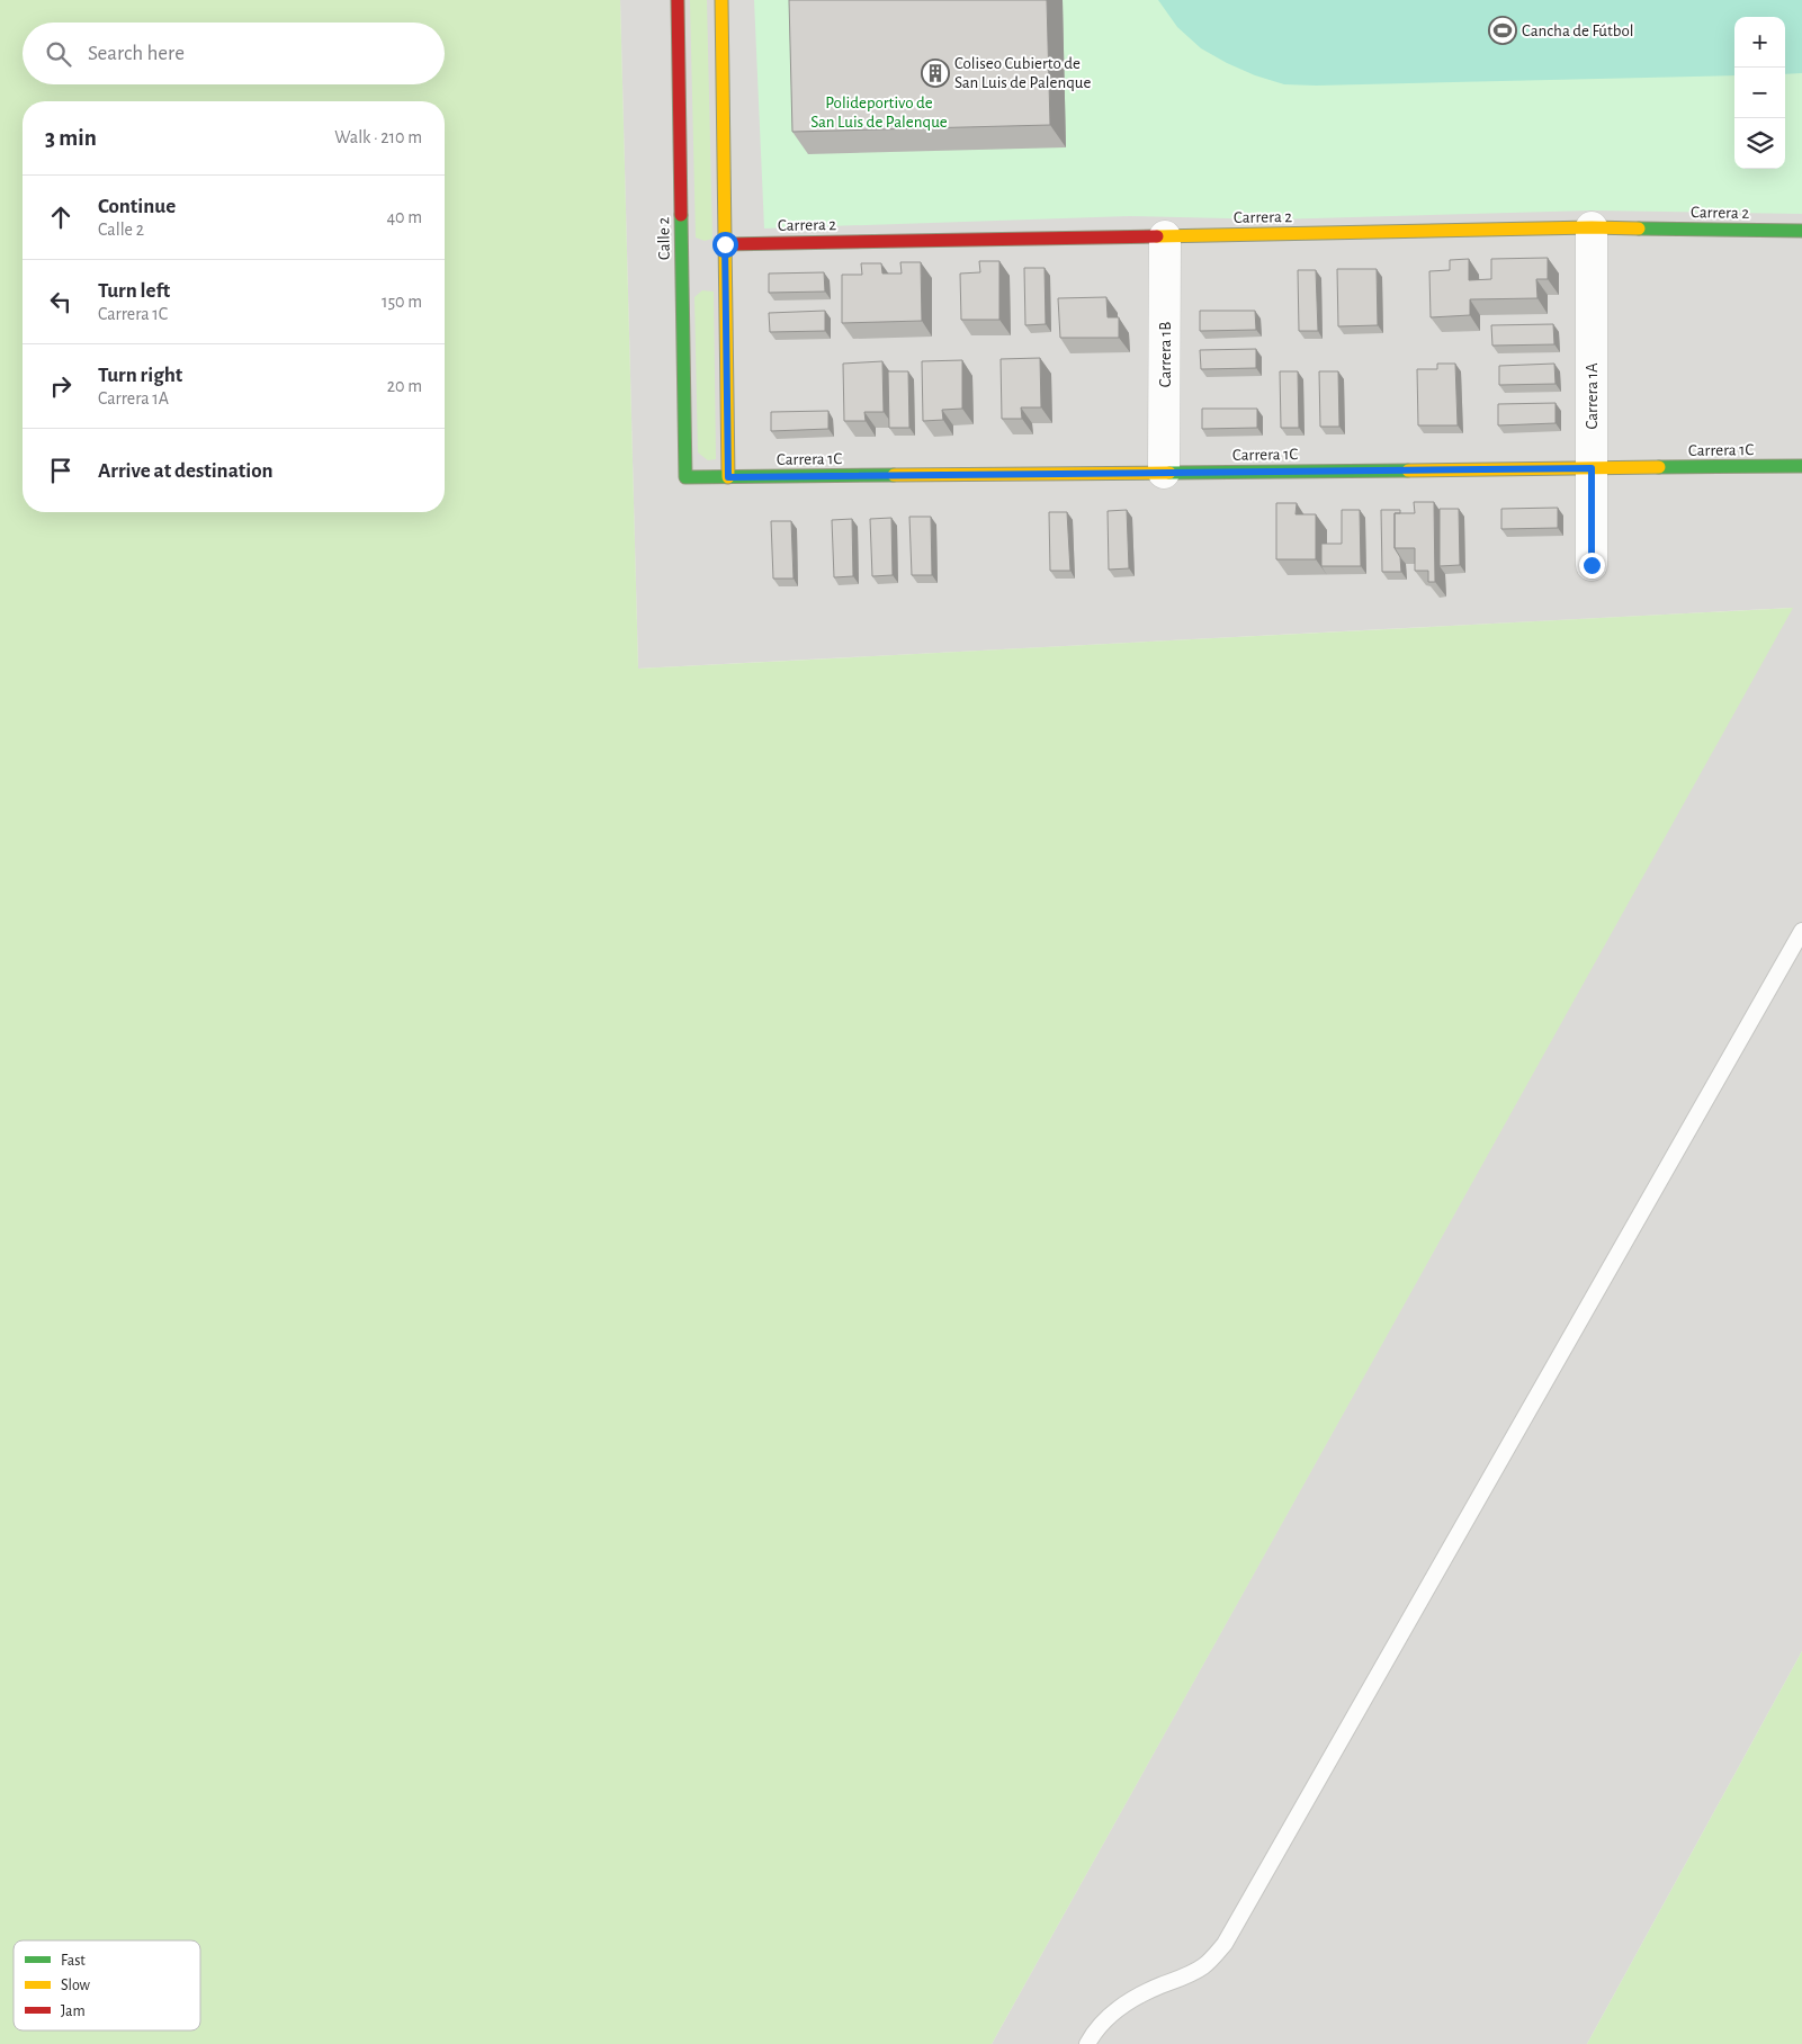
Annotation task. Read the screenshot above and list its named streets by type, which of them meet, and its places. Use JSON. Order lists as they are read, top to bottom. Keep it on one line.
{"streets":{"street":["Carrera 2","Calle 2","Carrera 1B","Carrera 1A","Carrera 1C"]},"crossings":[["Carrera 2","Carrera 1B"],["Carrera 2","Carrera 1A"],["Calle 2","Carrera 1C"],["Carrera 1B","Carrera 1C"],["Carrera 1A","Carrera 1C"]],"parks":["Polideportivo de San Luis de Palenque"],"places":{"sports":["Cancha de Fútbol"],"building":["Coliseo Cubierto de San Luis de Palenque"]},"legend":["Fast","Slow","Jam"],"page":{"map_buttons":["+","−"],"search":"Search here","heading":["3 min","Walk · 210 m"],"list":[["Continue","Calle 2","40 m"],["Turn left","Carrera 1C","150 m"],["Turn right","Carrera 1A","20 m"],"Arrive at destination"]}}
